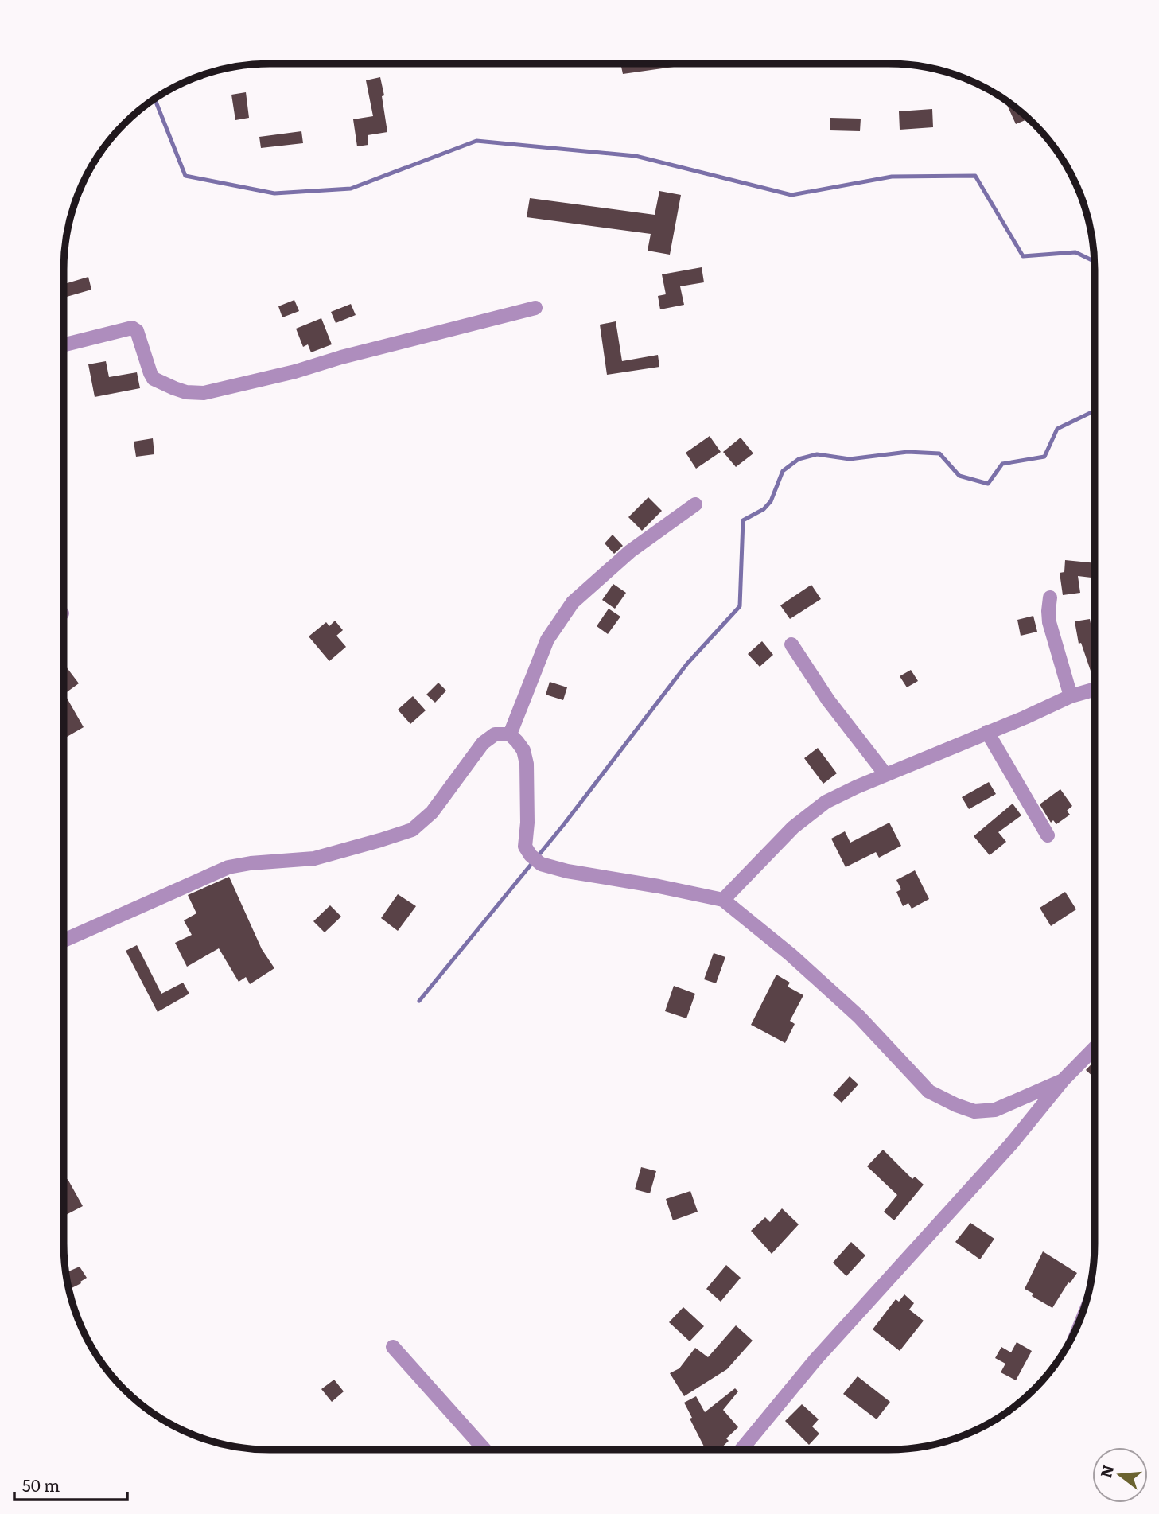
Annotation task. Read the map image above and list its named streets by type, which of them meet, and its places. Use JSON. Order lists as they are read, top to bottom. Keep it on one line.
{"scale_bar":"50 m","north":"left"}
